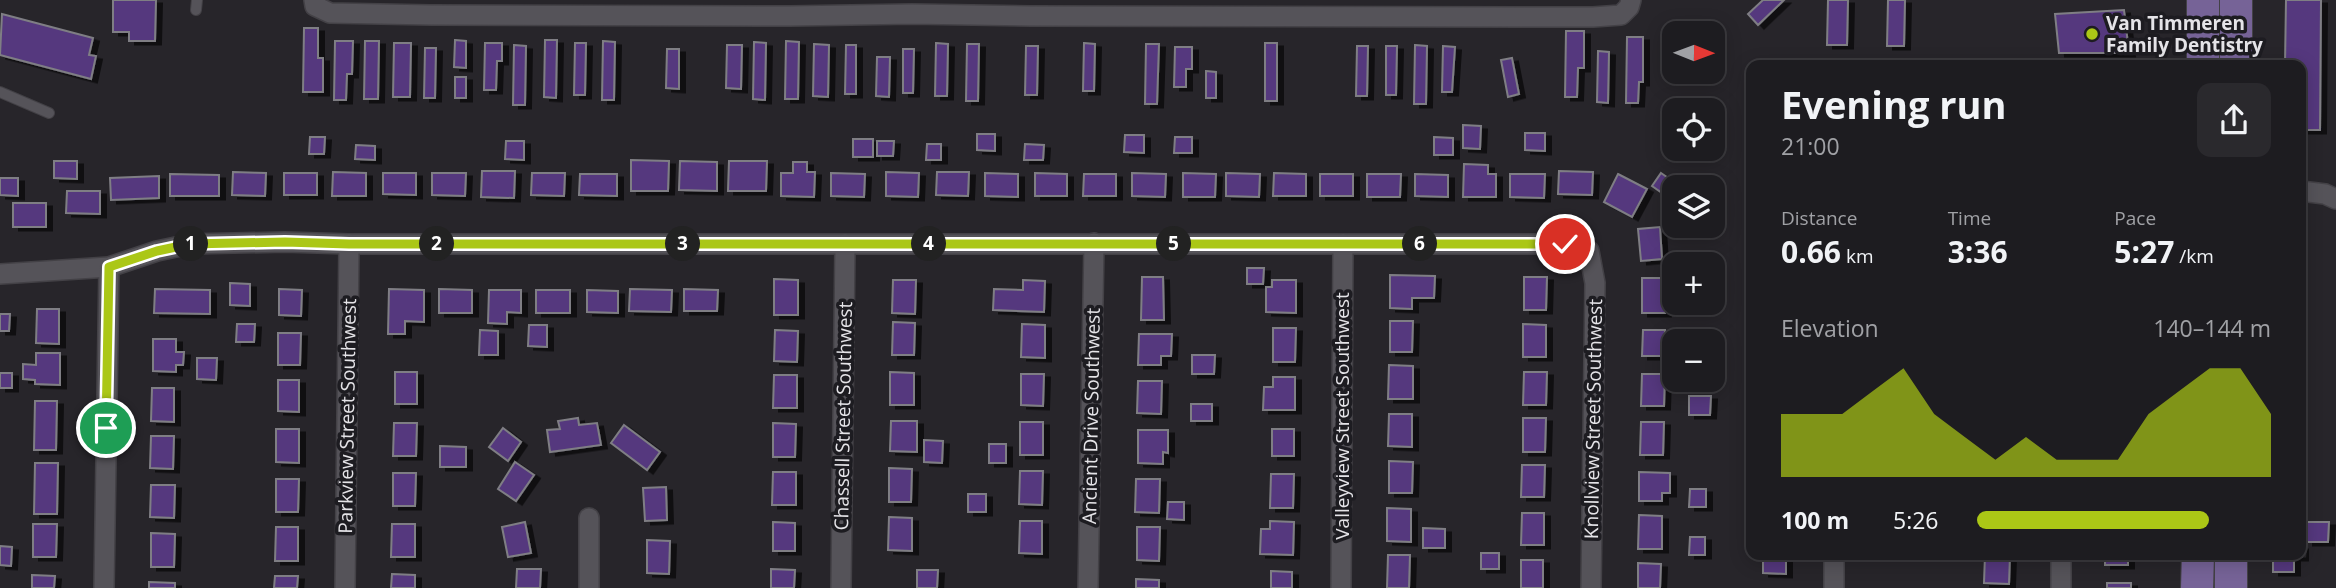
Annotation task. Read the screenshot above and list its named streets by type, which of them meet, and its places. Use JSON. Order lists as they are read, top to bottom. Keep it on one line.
{"streets":{"street":["Parkview Street Southwest","Chassell Street Southwest","Ancient Drive Southwest","Valleyview Street Southwest","Knollview Street Southwest"]},"crossings":[["Valleyview Street Southwest","Knollview Street Southwest"]],"places":["Van Timmeren Family Dentistry"],"north":"right","page":{"map_buttons":["+","−"],"heading":["Evening run","21:00"],"stats":[["Distance","0.66 km"],["Time","3:36"],["Pace","5:27 /km"]],"pins":["1","2","3","4","5","6"],"chart":["Elevation","140–144 m"],"list":[{"name":"100 m","note":"5:26"}]}}
